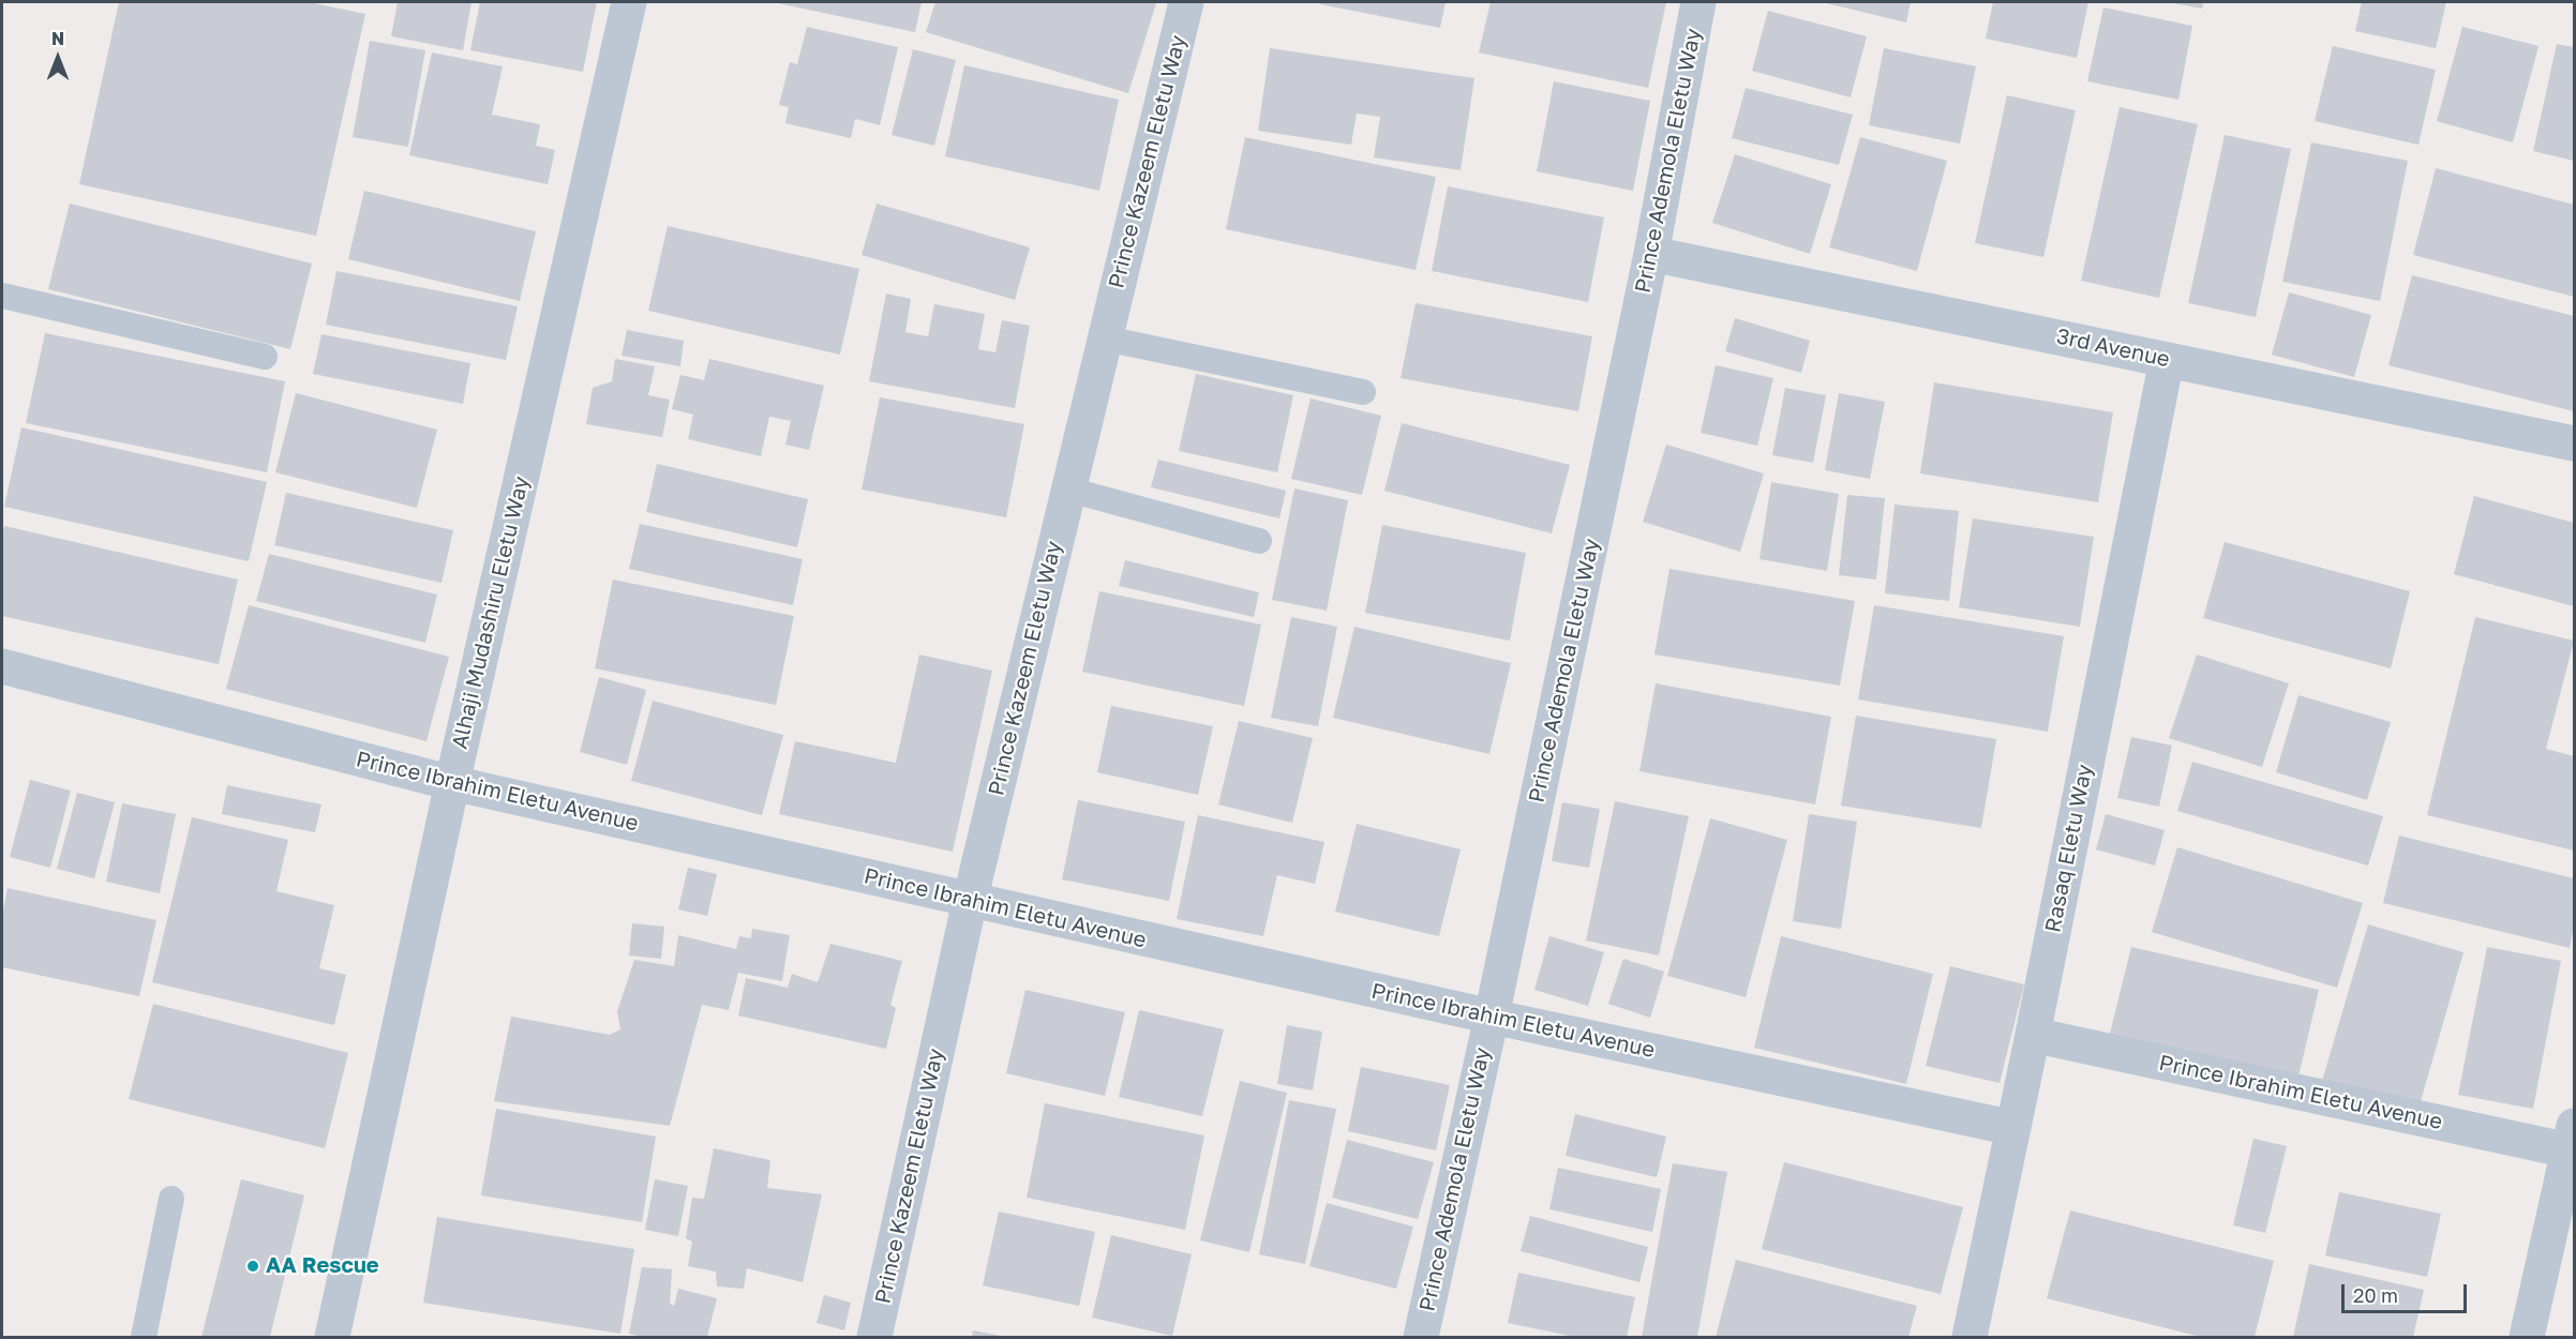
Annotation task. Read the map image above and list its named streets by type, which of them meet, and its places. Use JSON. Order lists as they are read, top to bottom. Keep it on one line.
{"streets":{"street":["Prince Ademola Eletu Way","Prince Kazeem Eletu Way","3rd Avenue","Alhaji Mudashiru Eletu Way","Prince Ibrahim Eletu Avenue","Rasaq Eletu Way"]},"crossings":[["Prince Ademola Eletu Way","3rd Avenue"],["Prince Ademola Eletu Way","Prince Ibrahim Eletu Avenue"],["Prince Kazeem Eletu Way","Prince Ibrahim Eletu Avenue"],["3rd Avenue","Rasaq Eletu Way"],["Alhaji Mudashiru Eletu Way","Prince Ibrahim Eletu Avenue"],["Prince Ibrahim Eletu Avenue","Rasaq Eletu Way"]],"places":["AA Rescue"],"scale_bar":"20 m","north":"top"}
